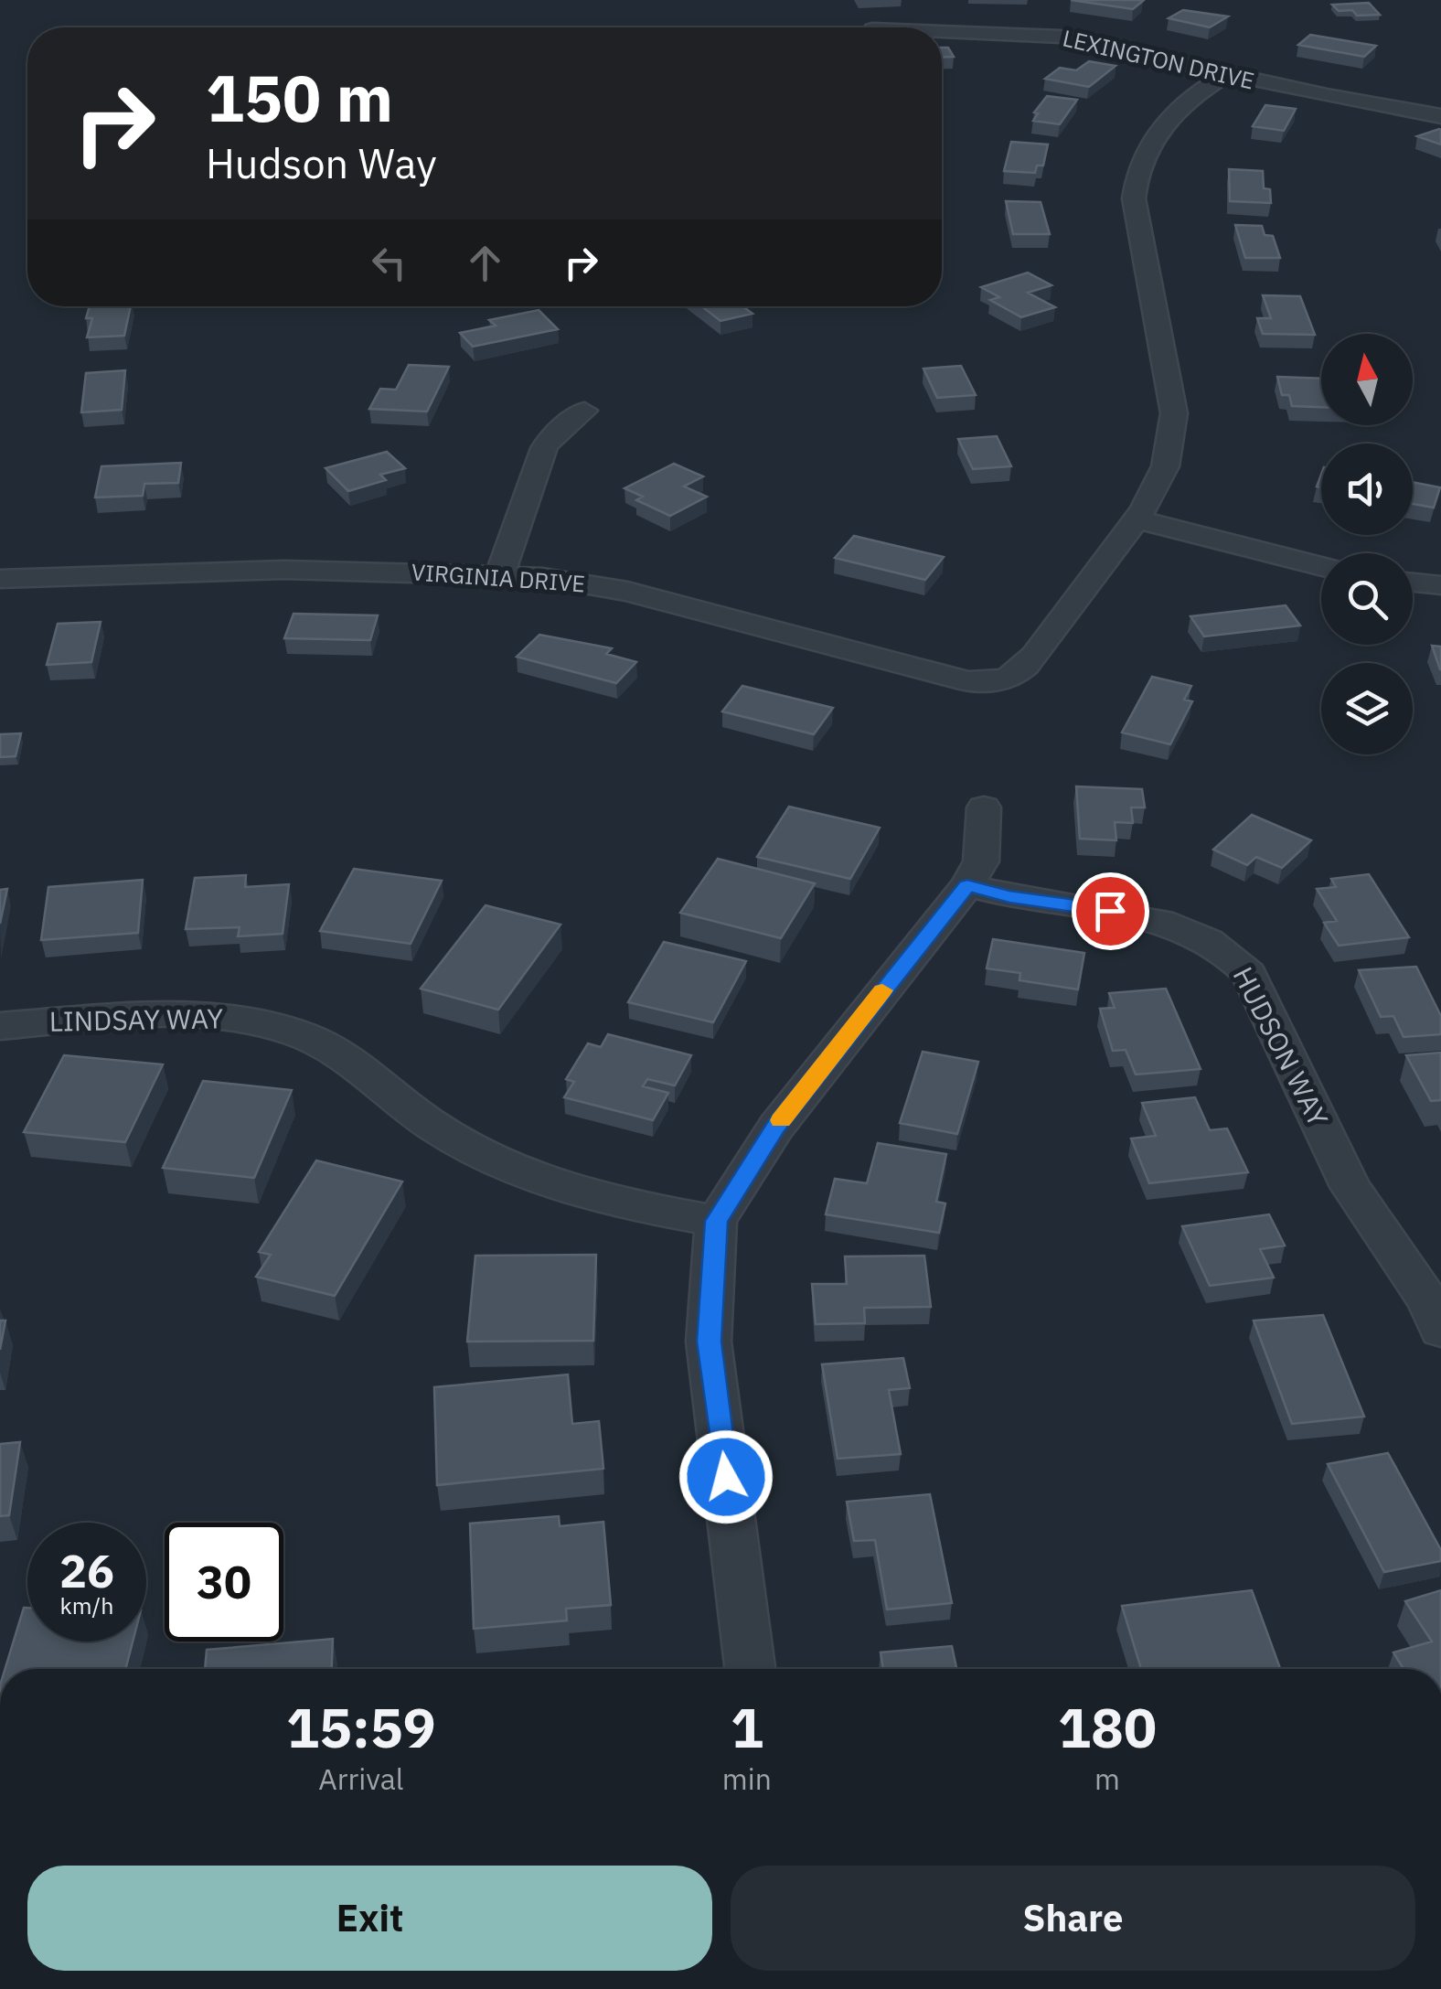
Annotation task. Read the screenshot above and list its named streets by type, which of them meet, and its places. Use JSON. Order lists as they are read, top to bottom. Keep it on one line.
{"streets":{"street":["LEXINGTON DRIVE","VIRGINIA DRIVE","LINDSAY WAY","HUDSON WAY"]},"north":"top","page":{"turn":["150 m","Hudson Way"],"speed":"26 km/h","limit":"30","eta":["15:59","Arrival","1","min","180","m"],"buttons":["Exit","Share"]}}
